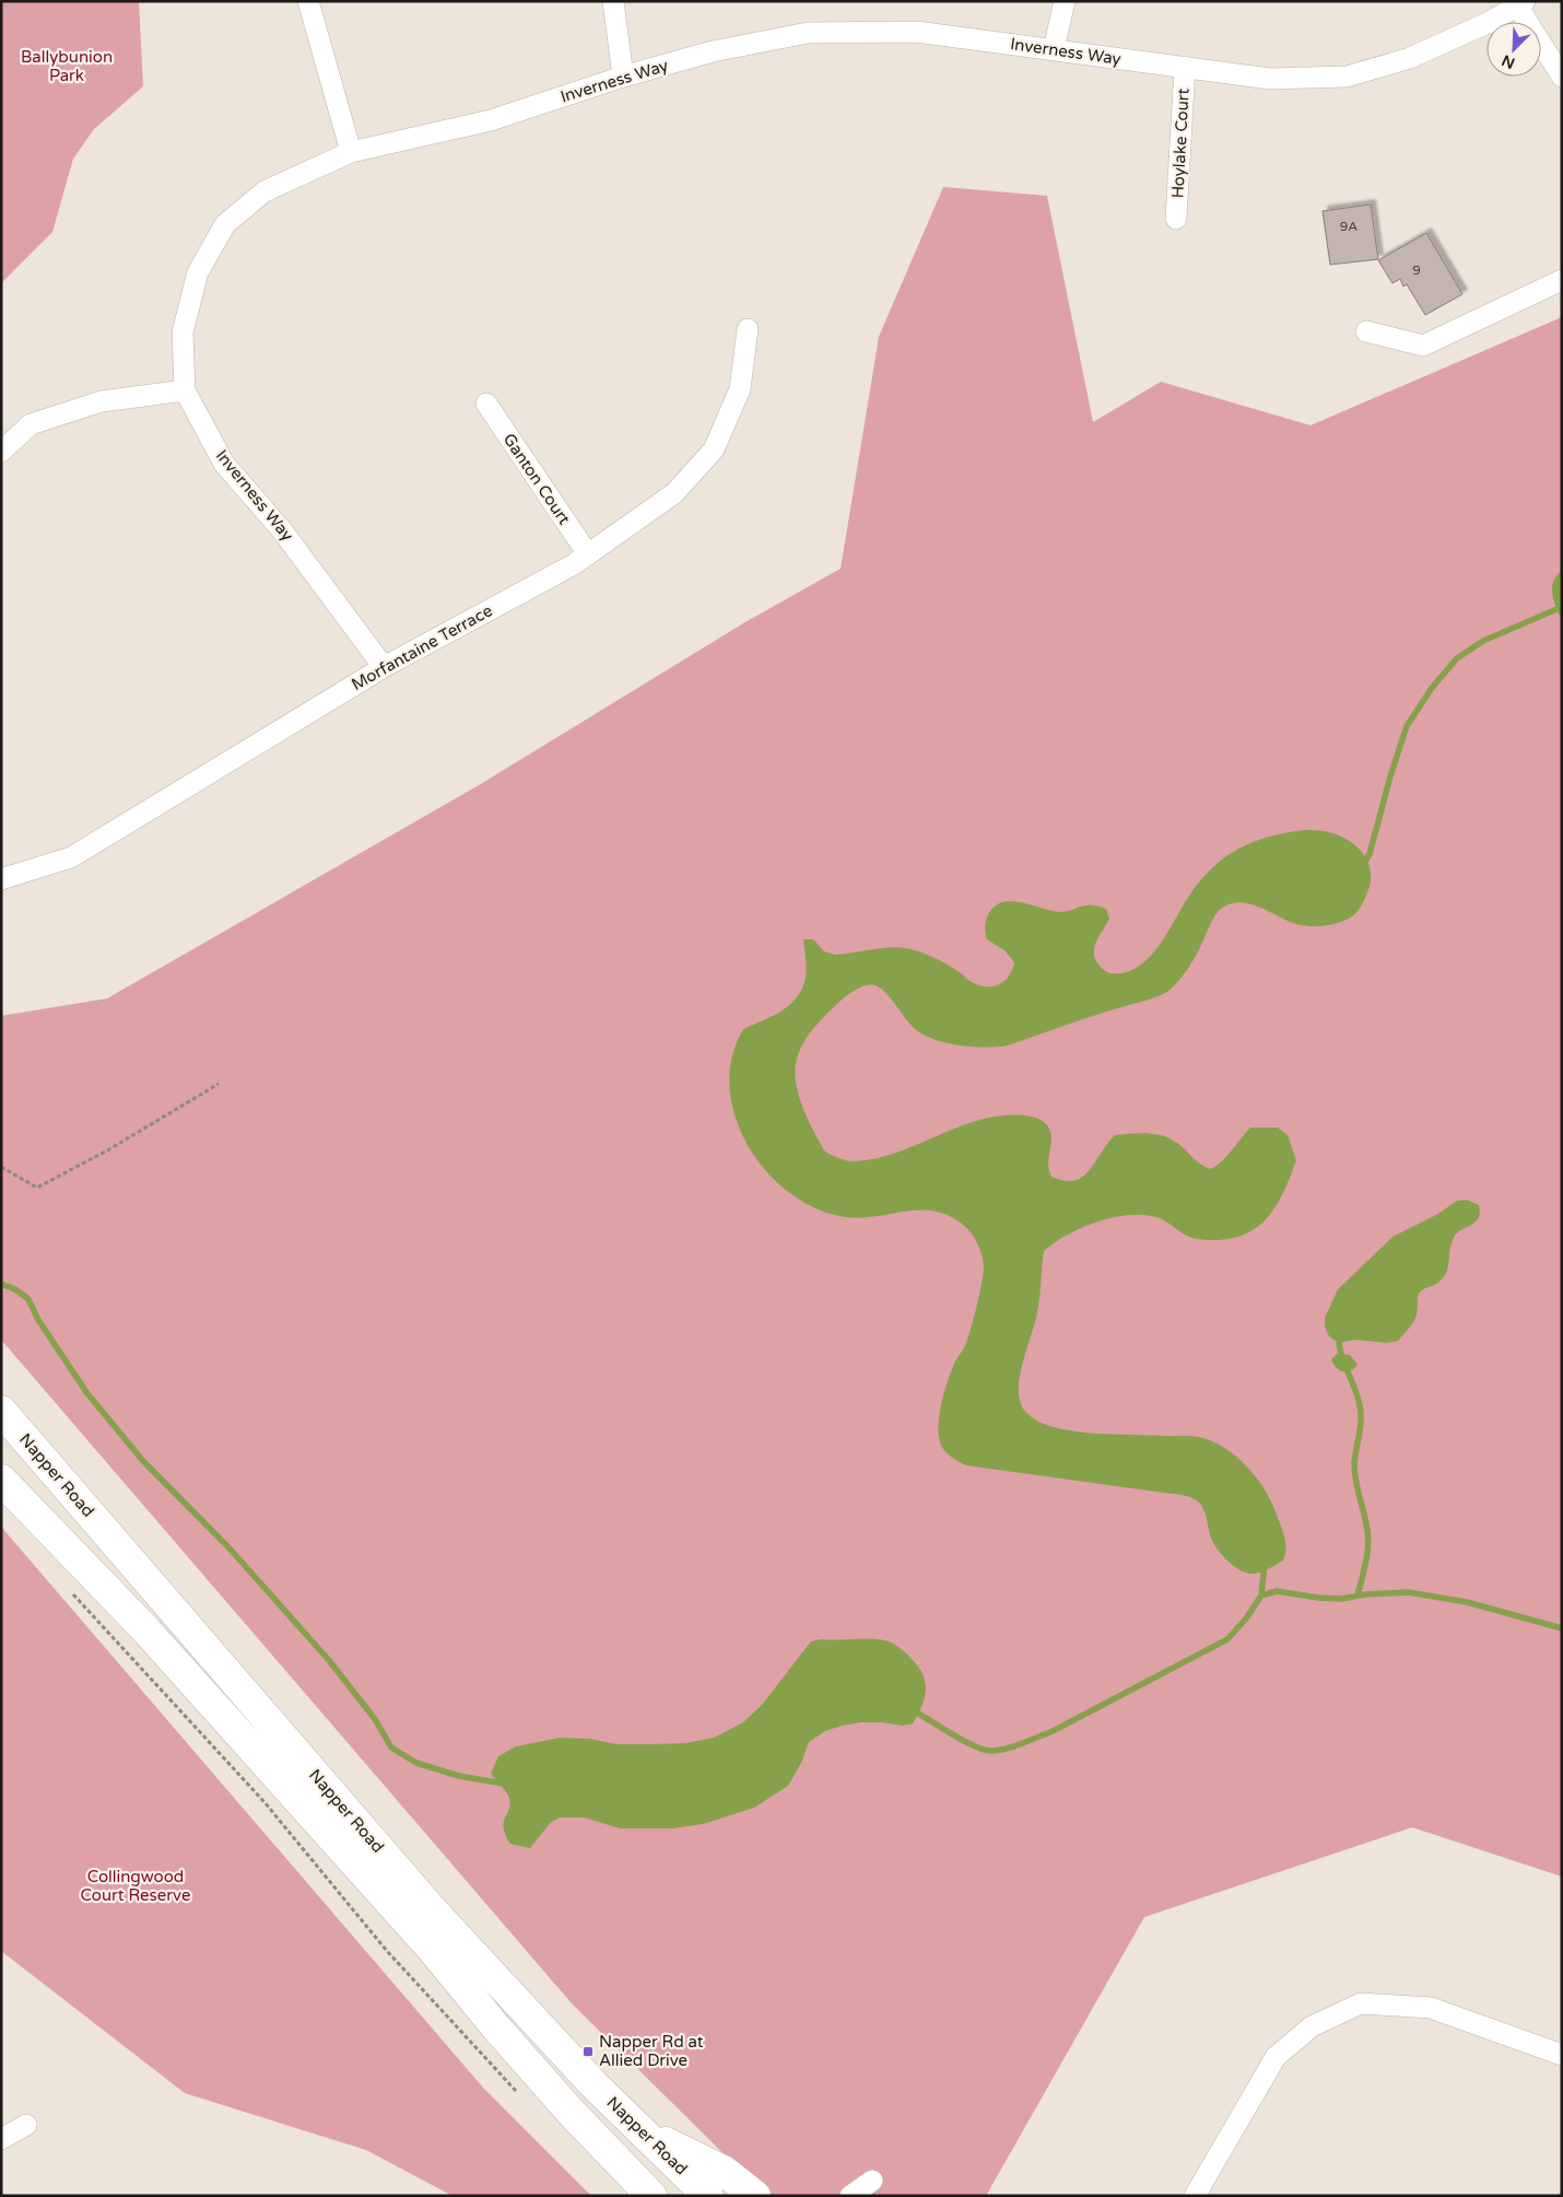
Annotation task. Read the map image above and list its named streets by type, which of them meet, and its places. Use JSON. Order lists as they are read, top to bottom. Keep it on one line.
{"streets":{"main road":["Napper Road"],"street":["Inverness Way","Hoylake Court","Ganton Court","Morfantaine Terrace"]},"crossings":[["Inverness Way","Hoylake Court"],["Inverness Way","Morfantaine Terrace"],["Ganton Court","Morfantaine Terrace"]],"parks":["Ballybunion Park","Collingwood Court Reserve"],"places":{"transit":["Napper Rd at Allied Drive"]},"house_numbers":["9A","9"],"north":"bottom left"}
